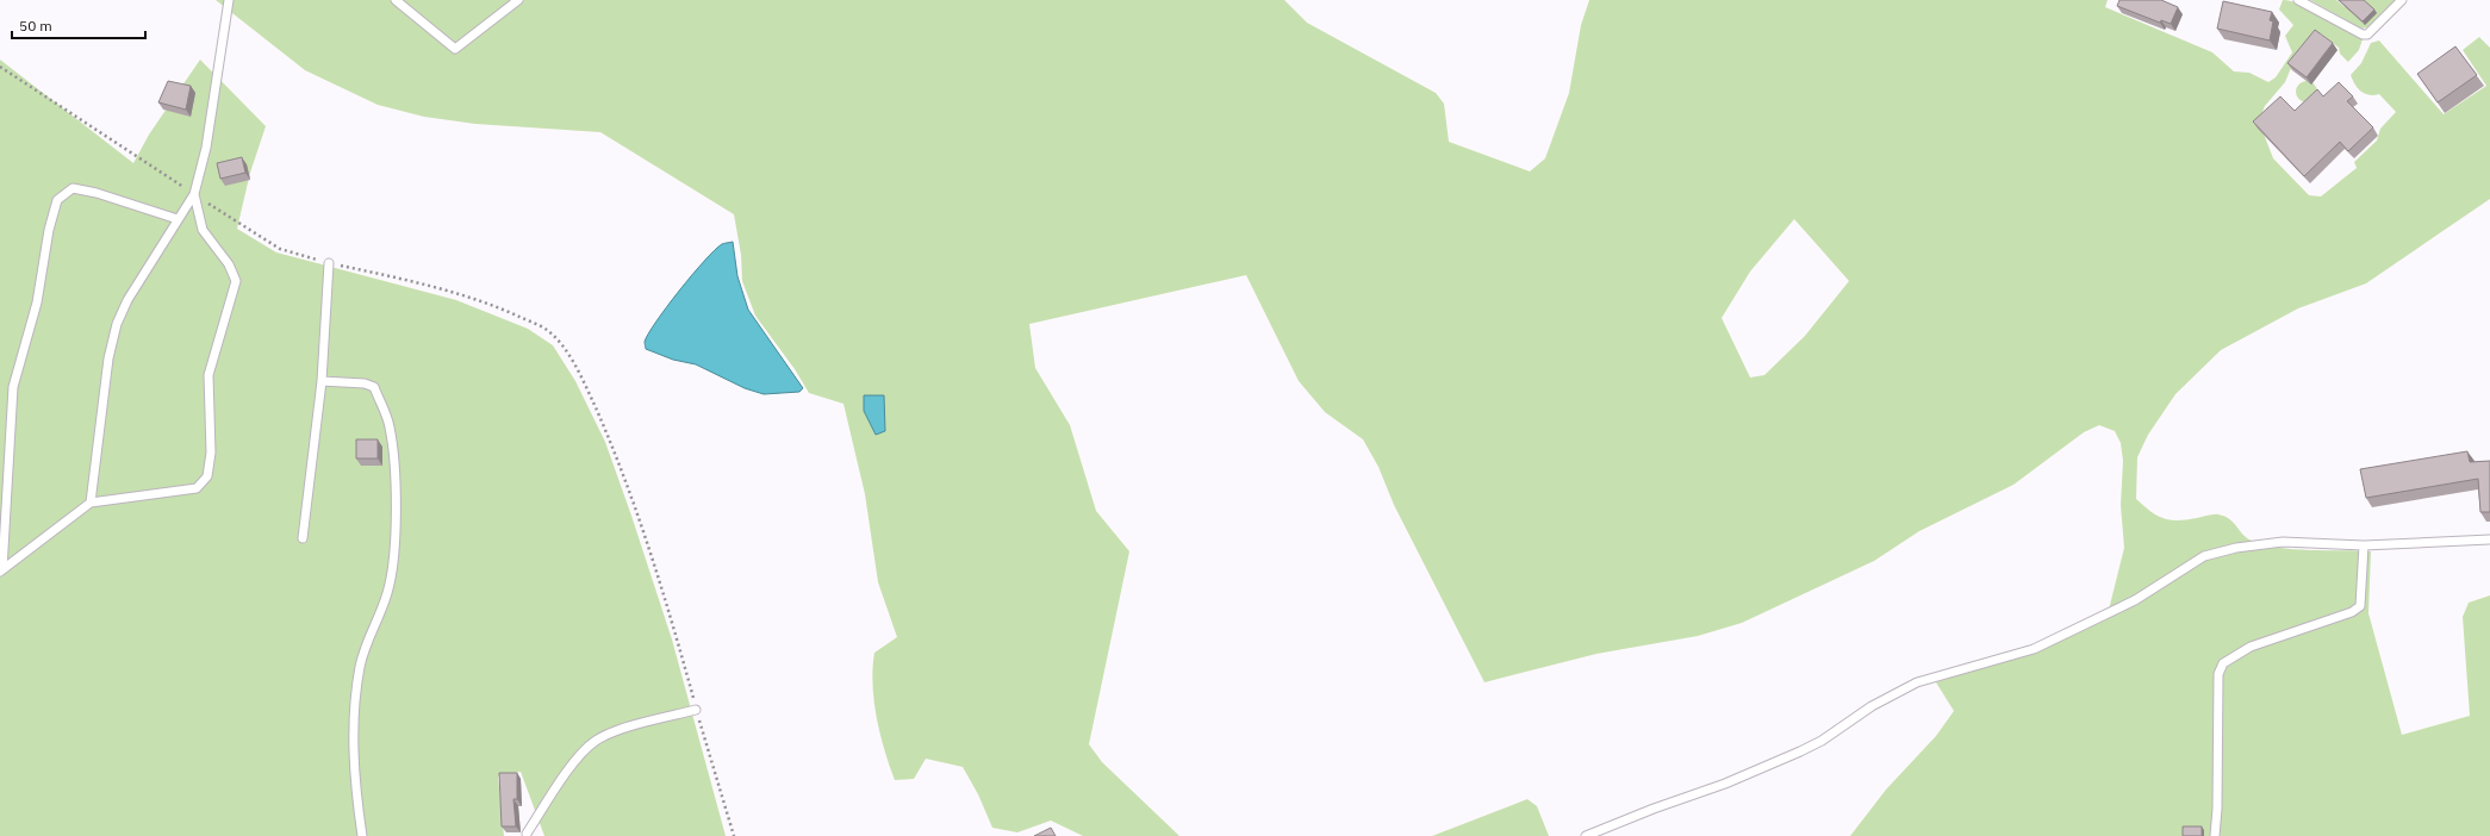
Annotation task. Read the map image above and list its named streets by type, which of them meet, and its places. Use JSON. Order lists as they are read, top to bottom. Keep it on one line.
{"scale_bar":"50 m"}
